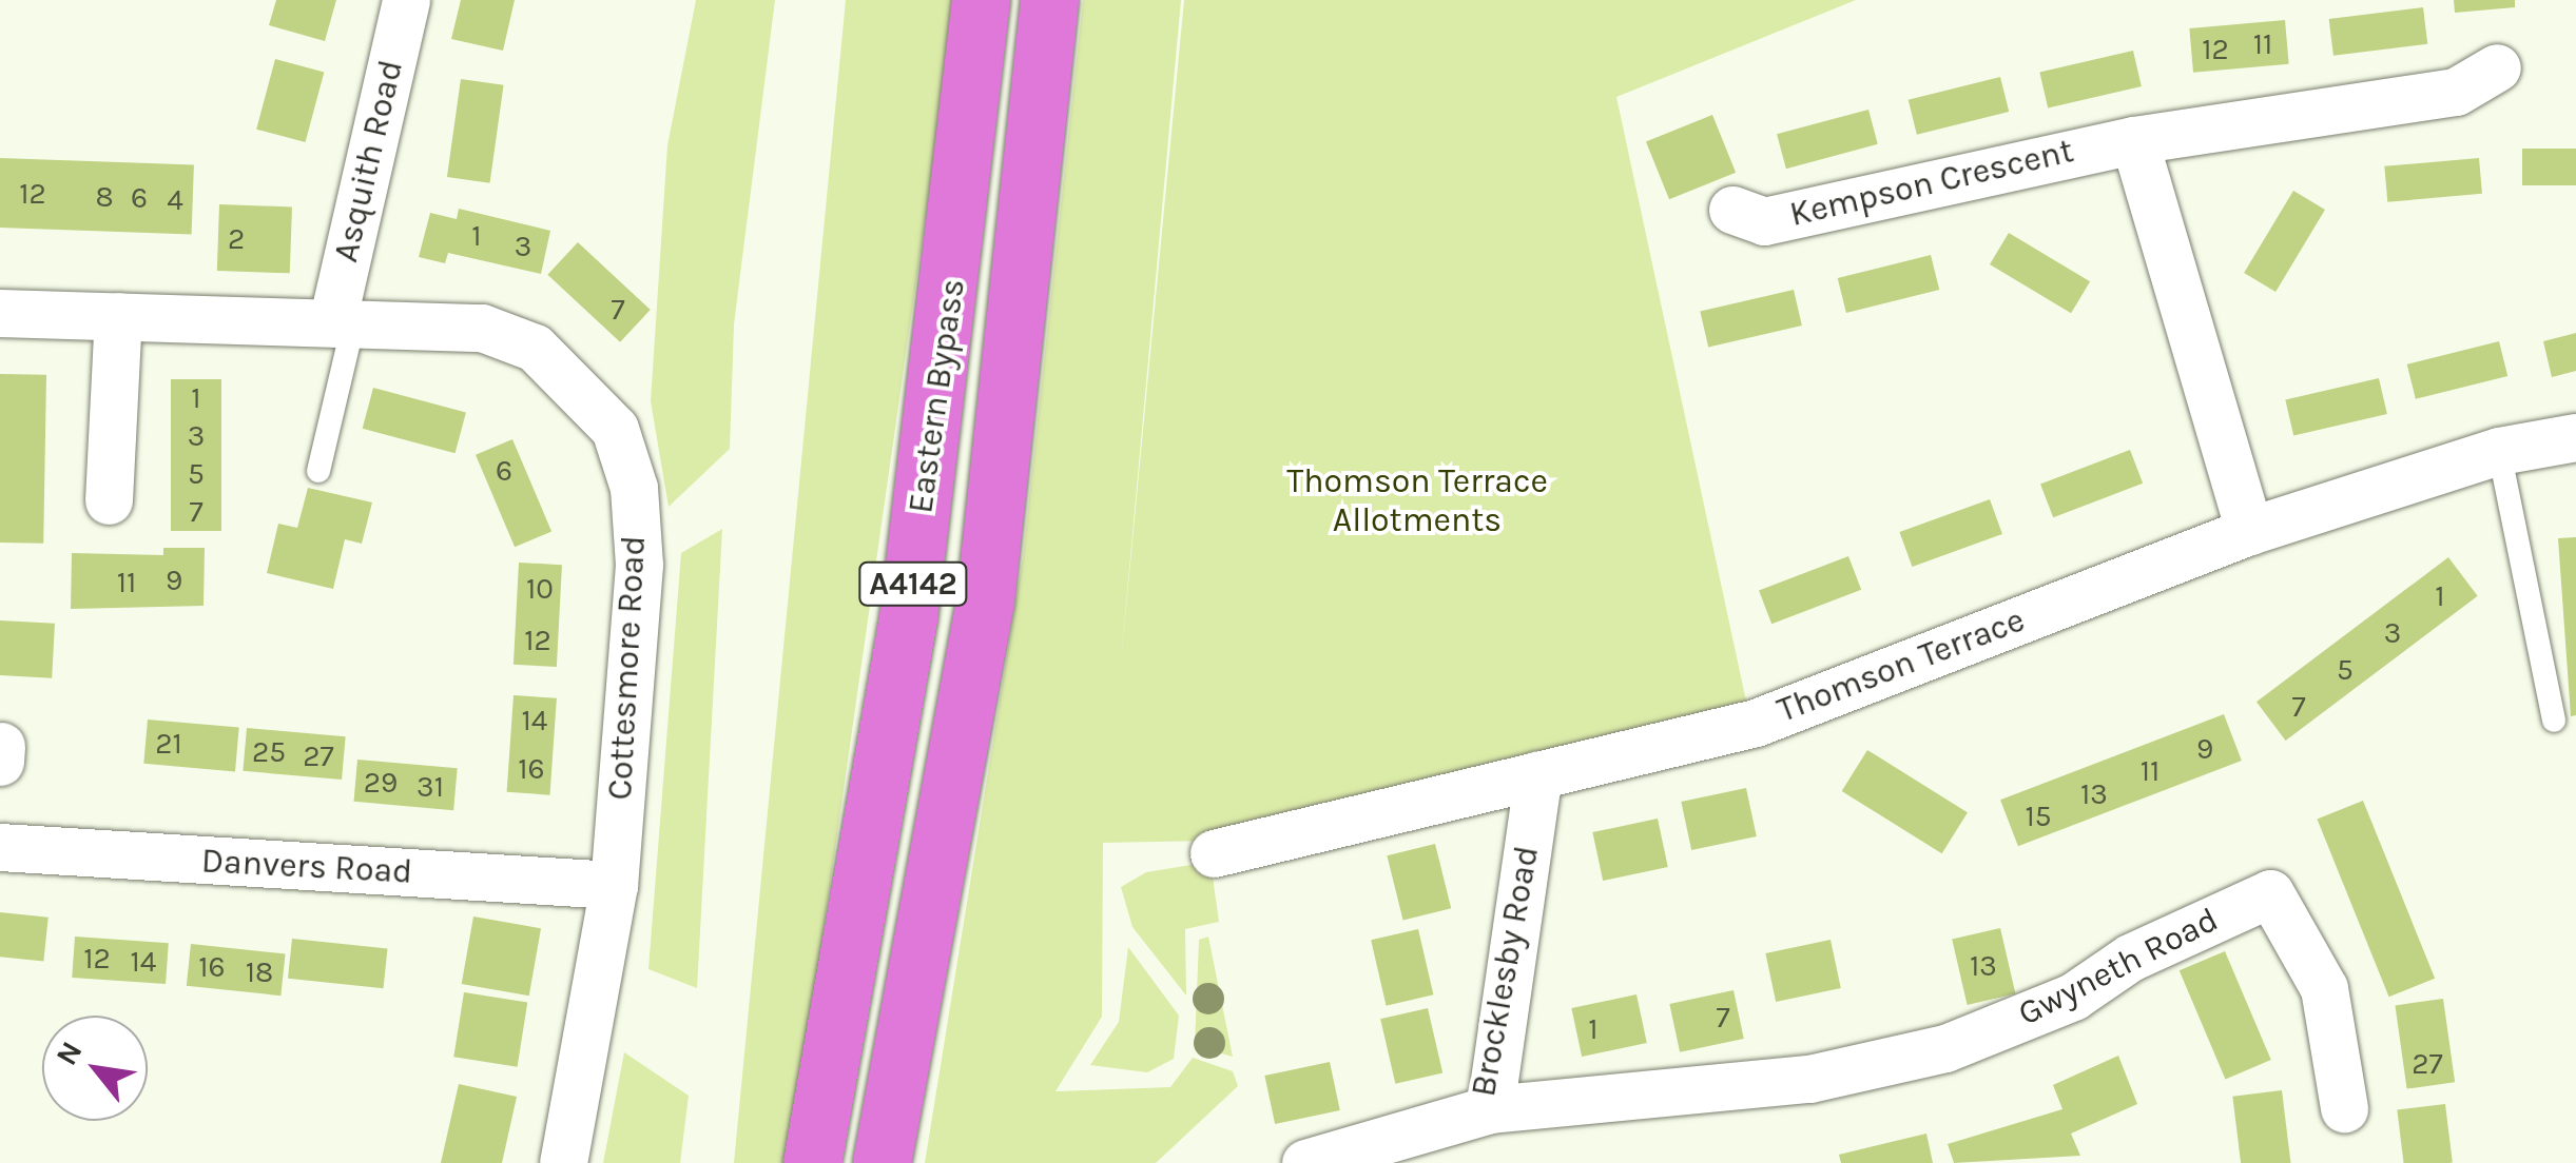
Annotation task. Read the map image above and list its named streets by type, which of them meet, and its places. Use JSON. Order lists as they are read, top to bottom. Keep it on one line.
{"streets":{"highway":["Eastern Bypass","A4142"],"street":["Asquith Road","Kempson Crescent","Thomson Terrace","Cottesmore Road","Danvers Road","Gwyneth Road","Brocklesby Road"]},"crossings":[["Asquith Road","Cottesmore Road"],["Thomson Terrace","Brocklesby Road"],["Cottesmore Road","Danvers Road"],["Gwyneth Road","Brocklesby Road"]],"parks":["Thomson Terrace Allotments"],"house_numbers":["11","12","12","8","6","4","1","2","3","7","1","3","6","5","7","9","11","10","1","3","12","5","7","14","21","9","25","27","16","11","29","31","13","15","12","14","13","16","18","7","1","27"],"north":"top left"}
